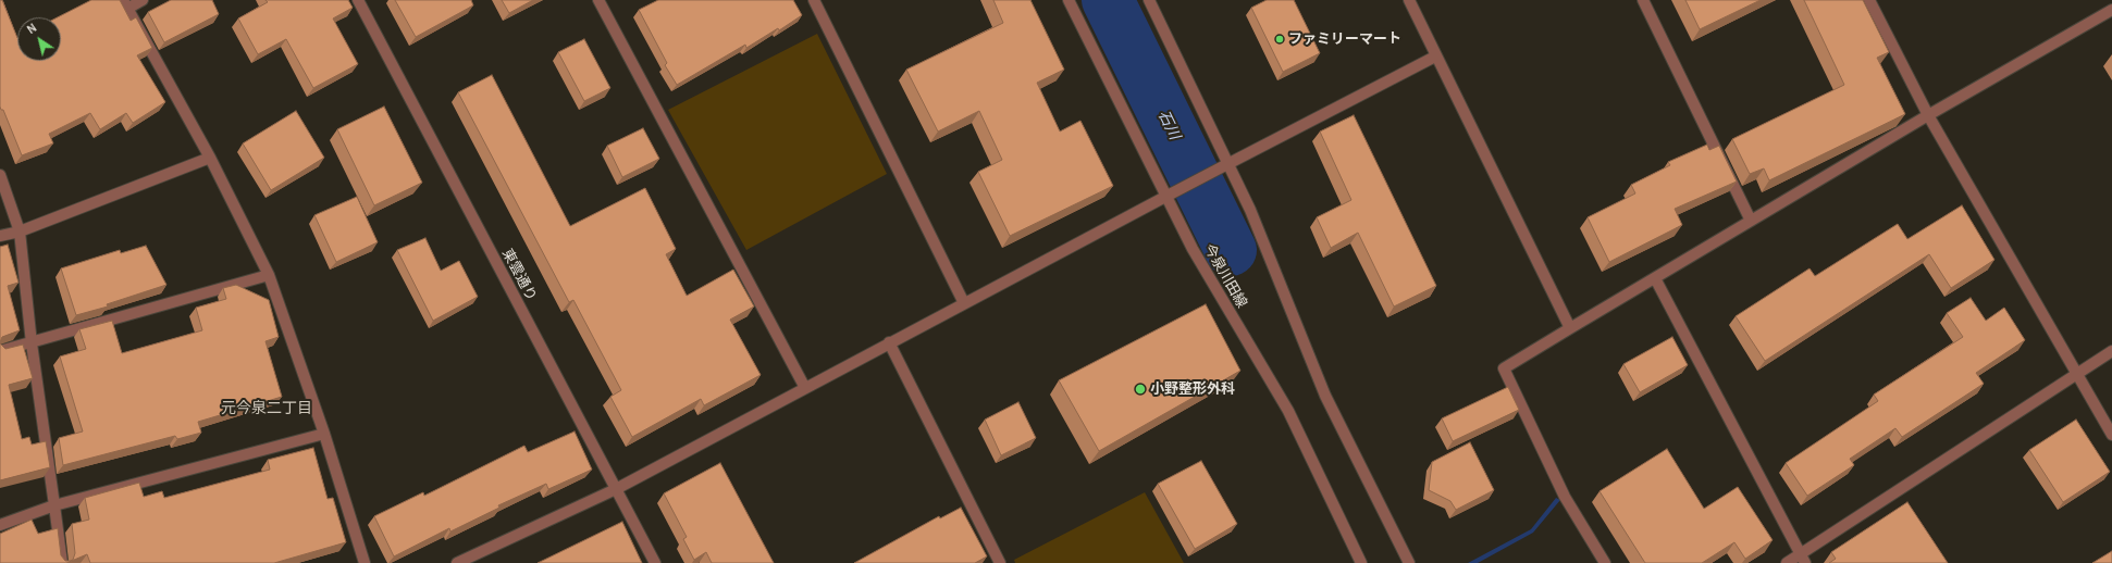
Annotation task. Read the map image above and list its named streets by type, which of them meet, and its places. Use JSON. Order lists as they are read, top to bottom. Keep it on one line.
{"streets":{"street":["東雲通り","今泉川田線"]},"districts":["元今泉二丁目"],"water":["石川"],"places":["ファミリーマート","小野整形外科"],"north":"top left"}
